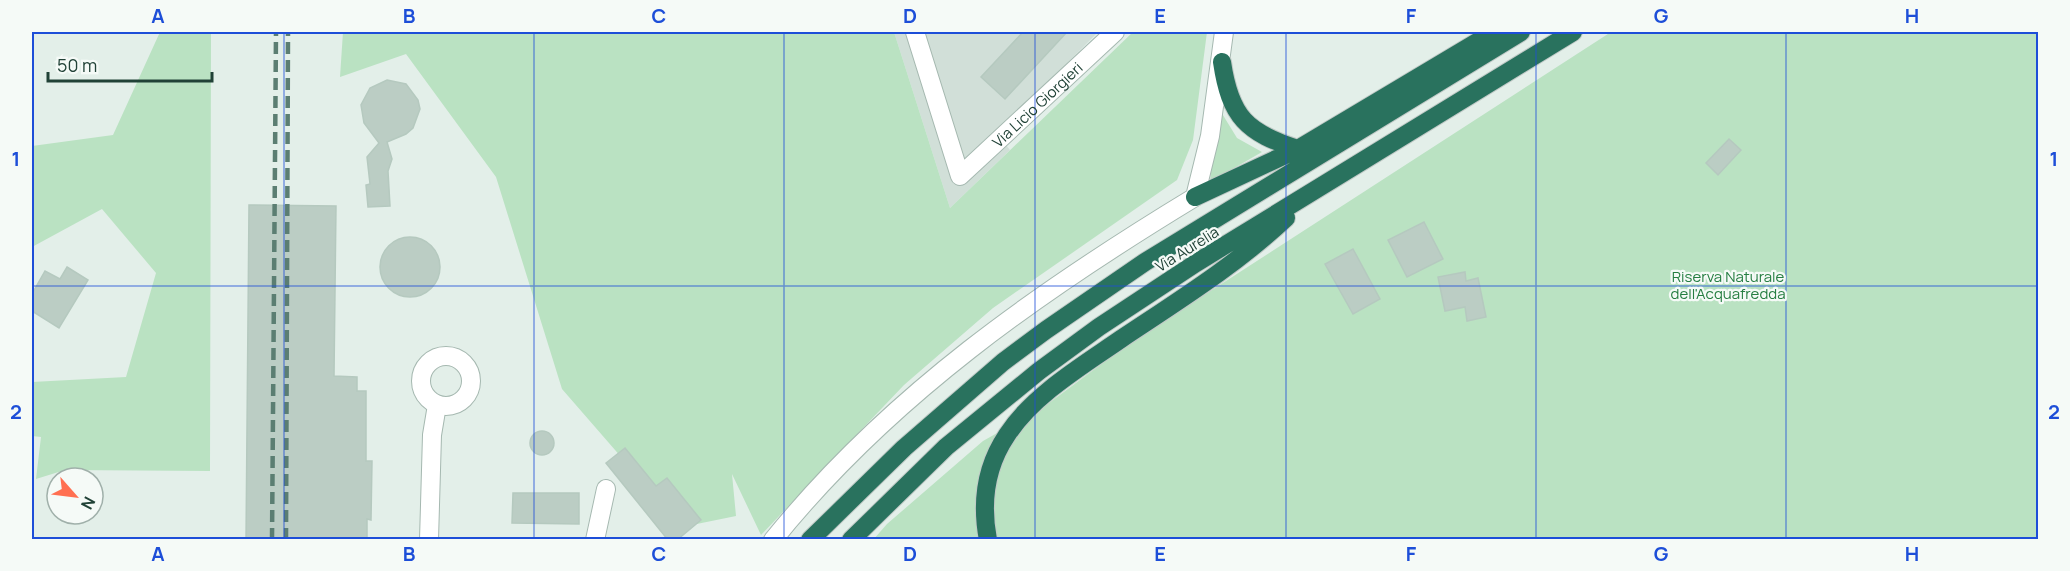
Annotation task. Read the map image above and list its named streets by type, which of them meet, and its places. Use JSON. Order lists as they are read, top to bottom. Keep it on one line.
{"streets":{"highway":["Via Aurelia"],"street":["Via Licio Giorgieri"]},"parks":["Riserva Naturale dell'Acquafredda"],"scale_bar":"50 m","north":"bottom right","grid":{"columns":["A","B","C","D","E","F","G","H"],"rows":["1","2"]}}
